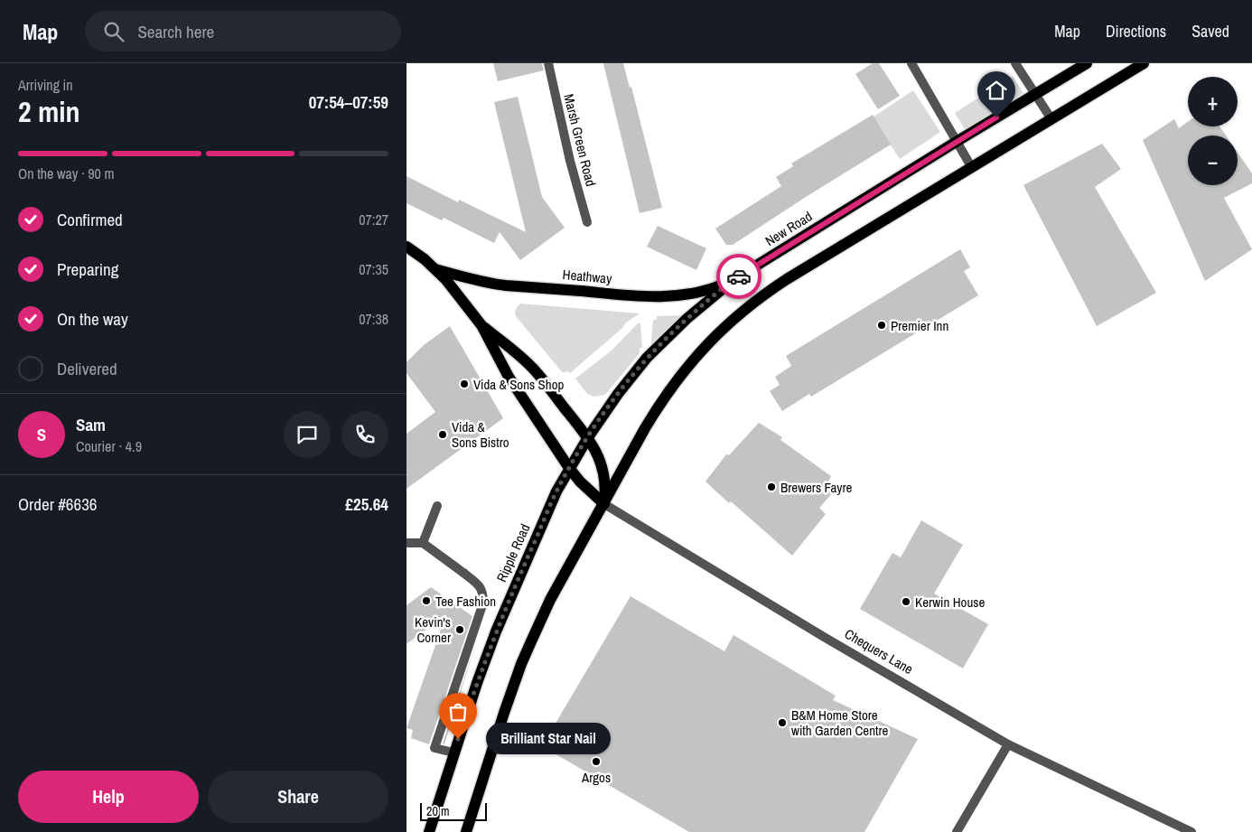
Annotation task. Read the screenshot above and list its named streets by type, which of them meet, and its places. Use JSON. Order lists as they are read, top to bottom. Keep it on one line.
{"streets":{"main road":["New Road","Heathway","Ripple Road","Chequers Lane"],"street":["Marsh Green Road"]},"crossings":[["New Road","Heathway"],["New Road","Ripple Road"],["New Road","Chequers Lane"],["Heathway","Ripple Road"],["Heathway","Chequers Lane"],["Ripple Road","Chequers Lane"]],"places":["Premier Inn","Vida & Sons Shop","Vida & Sons Bistro","Brewers Fayre","Tee Fashion","Kerwin House","Kevin's Corner","B&M Home Store with Garden Centre","Brilliant Star Nail","Argos"],"scale_bar":"20 m","page":{"header":"Map","search":"Search here","nav":["Map","Directions","Saved"],"heading":["2 min","Arriving in","07:54–07:59"],"panel":["Sam","Courier · 4.9","Order #6636","£25.64"],"map_buttons":["+","−"],"bar":"On the way · 90 m","list":[["Confirmed","07:27"],["Preparing","07:35"],["On the way","07:38"],"Delivered"],"round":"S","bubble":"Brilliant Star Nail","buttons":["Help","Share"],"scale":"20 m"}}
